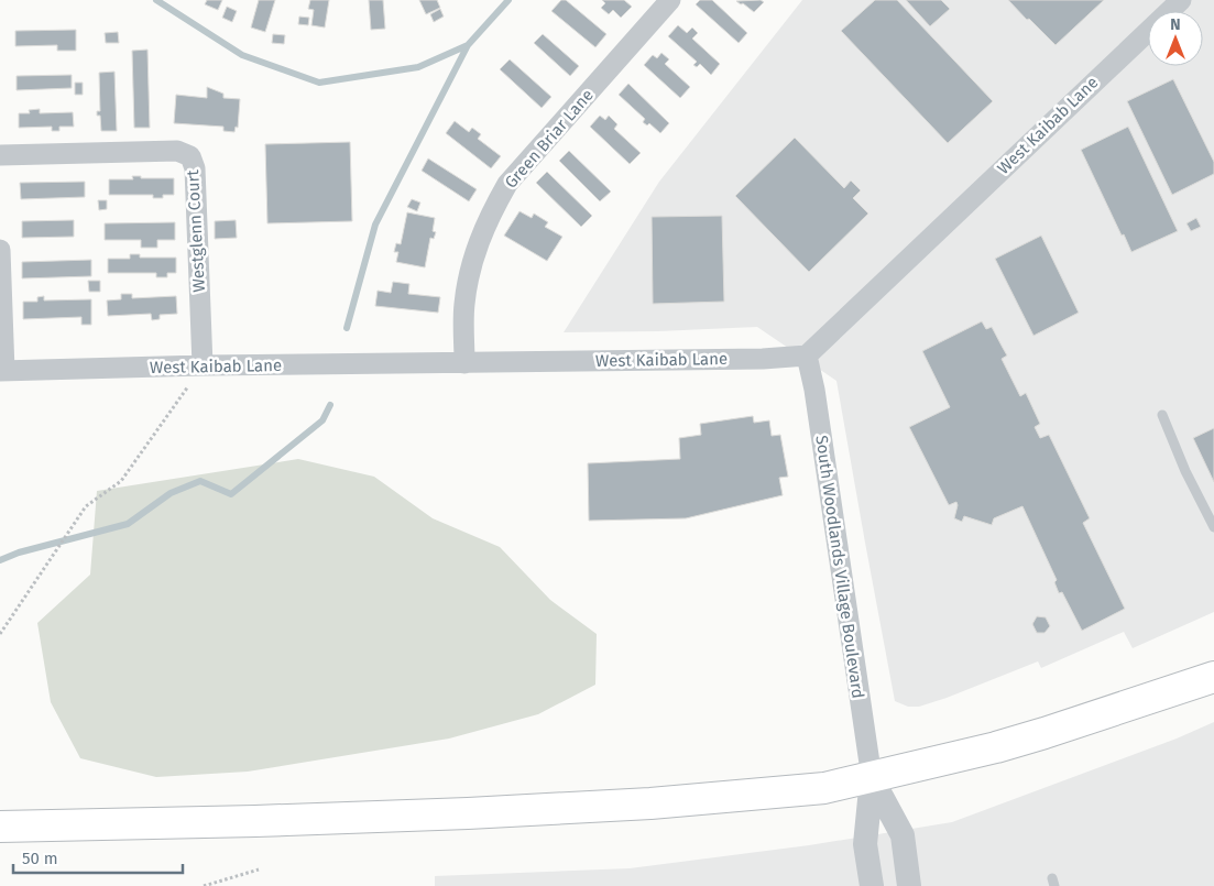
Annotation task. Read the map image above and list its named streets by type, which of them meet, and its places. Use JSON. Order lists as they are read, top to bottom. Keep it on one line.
{"streets":{"street":["West Kaibab Lane","Green Briar Lane","Westglenn Court","South Woodlands Village Boulevard"]},"crossings":[["West Kaibab Lane","Green Briar Lane"],["West Kaibab Lane","Westglenn Court"],["West Kaibab Lane","South Woodlands Village Boulevard"]],"scale_bar":"50 m","north":"top"}
